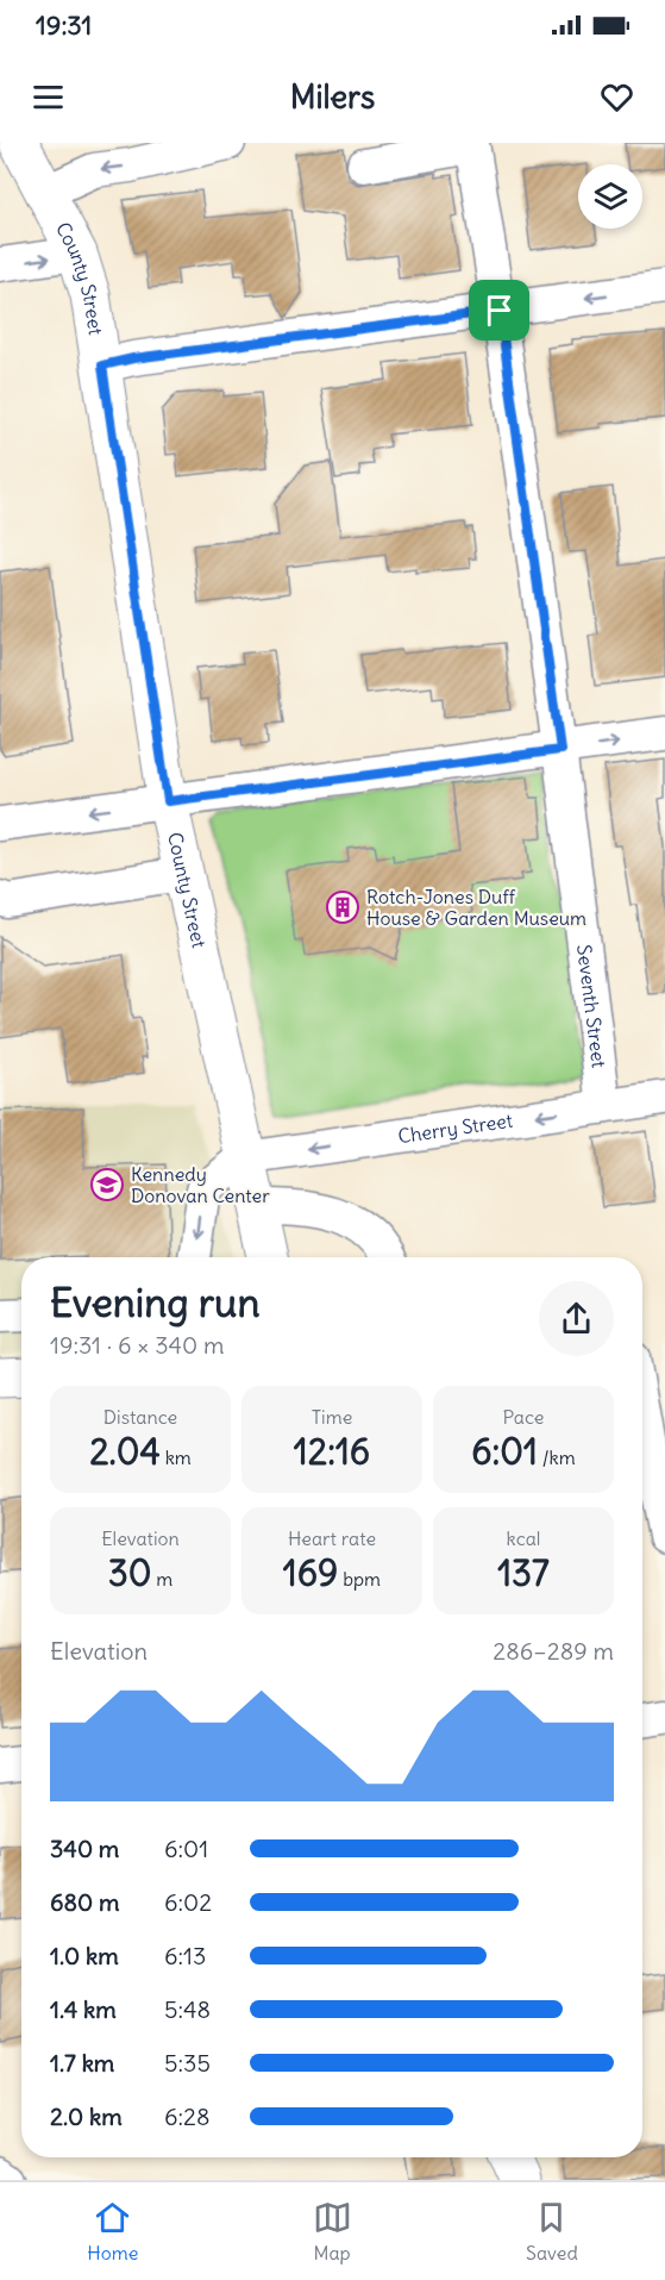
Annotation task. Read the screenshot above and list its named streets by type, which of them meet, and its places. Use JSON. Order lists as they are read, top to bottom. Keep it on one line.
{"streets":{"main road":["County Street"],"street":["Seventh Street","Cherry Street"]},"crossings":[["County Street","Cherry Street"],["Seventh Street","Cherry Street"]],"one_way":["Cherry Street"],"places":{"building":["Rotch-Jones Duff House & Garden Museum"],"school or university":["Kennedy Donovan Center"]},"page":{"status":"19:31","header":"Milers","heading":["Evening run","19:31 · 6 × 340 m"],"stats":[["Distance","2.04 km"],["Time","12:16"],["Pace","6:01 /km"],["Elevation","30 m"],["Heart rate","169 bpm"],["kcal","137"]],"chart":["Elevation","286–289 m"],"list":[{"name":"340 m","note":"6:01"},{"name":"680 m","note":"6:02"},{"name":"1.0 km","note":"6:13"},{"name":"1.4 km","note":"5:48"},{"name":"1.7 km","note":"5:35"},{"name":"2.0 km","note":"6:28"}],"tabs":["Home","Map","Saved"]}}
